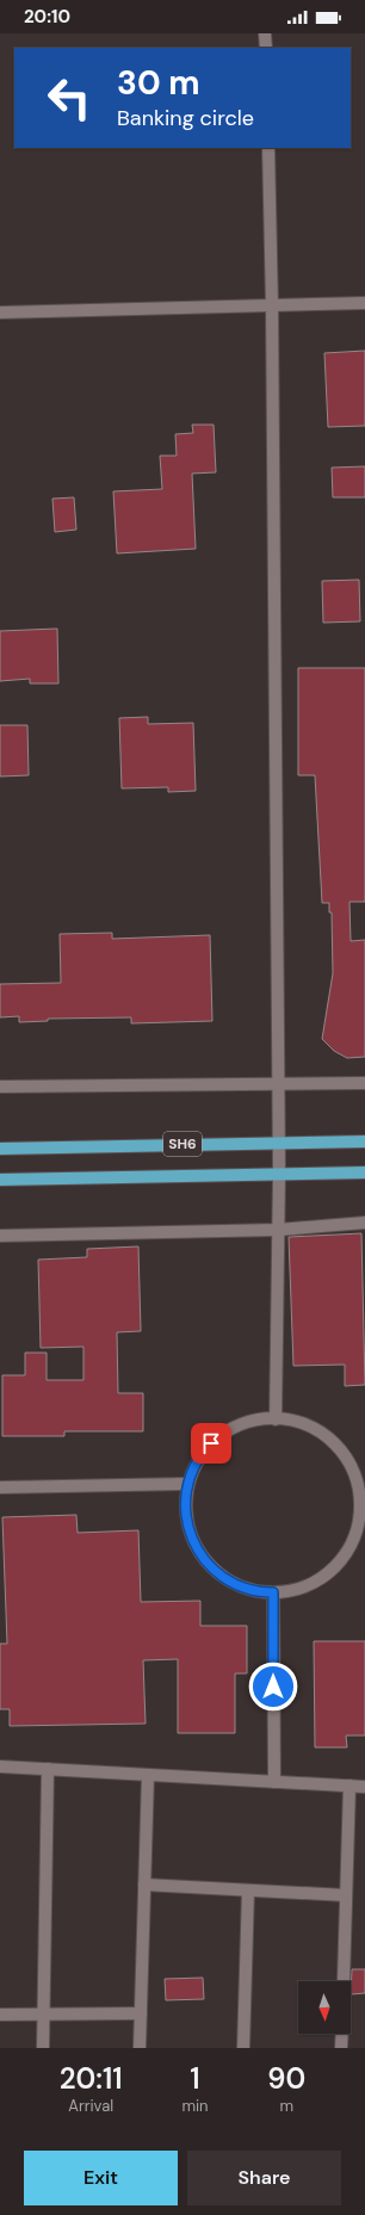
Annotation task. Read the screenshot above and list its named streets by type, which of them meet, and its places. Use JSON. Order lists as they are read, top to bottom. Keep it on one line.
{"streets":{"main road":["SH6"]},"north":"bottom","page":{"status":"20:10","turn":["30 m","Banking circle"],"eta":["20:11","Arrival","1","min","90","m"],"buttons":["Exit","Share"]}}
